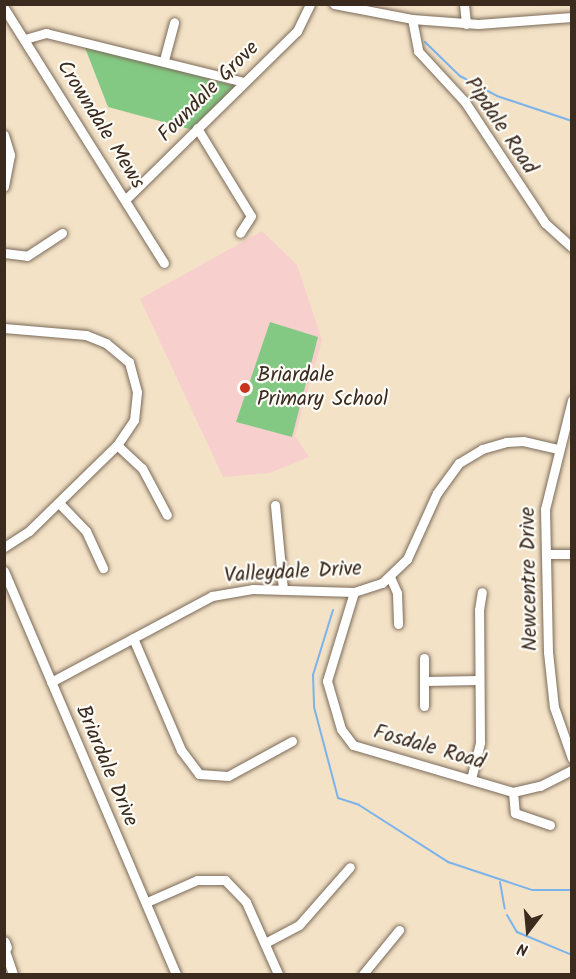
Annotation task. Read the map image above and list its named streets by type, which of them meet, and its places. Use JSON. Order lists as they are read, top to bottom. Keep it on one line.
{"streets":{"street":["Foundale Grove","Crowndale Mews","Pipdale Road","Valleydale Drive","Newcentre Drive","Fosdale Road","Briardale Drive"]},"crossings":[["Foundale Grove","Crowndale Mews"],["Valleydale Drive","Newcentre Drive"],["Valleydale Drive","Fosdale Road"],["Valleydale Drive","Briardale Drive"]],"places":["Briardale Primary School"],"north":"bottom"}
